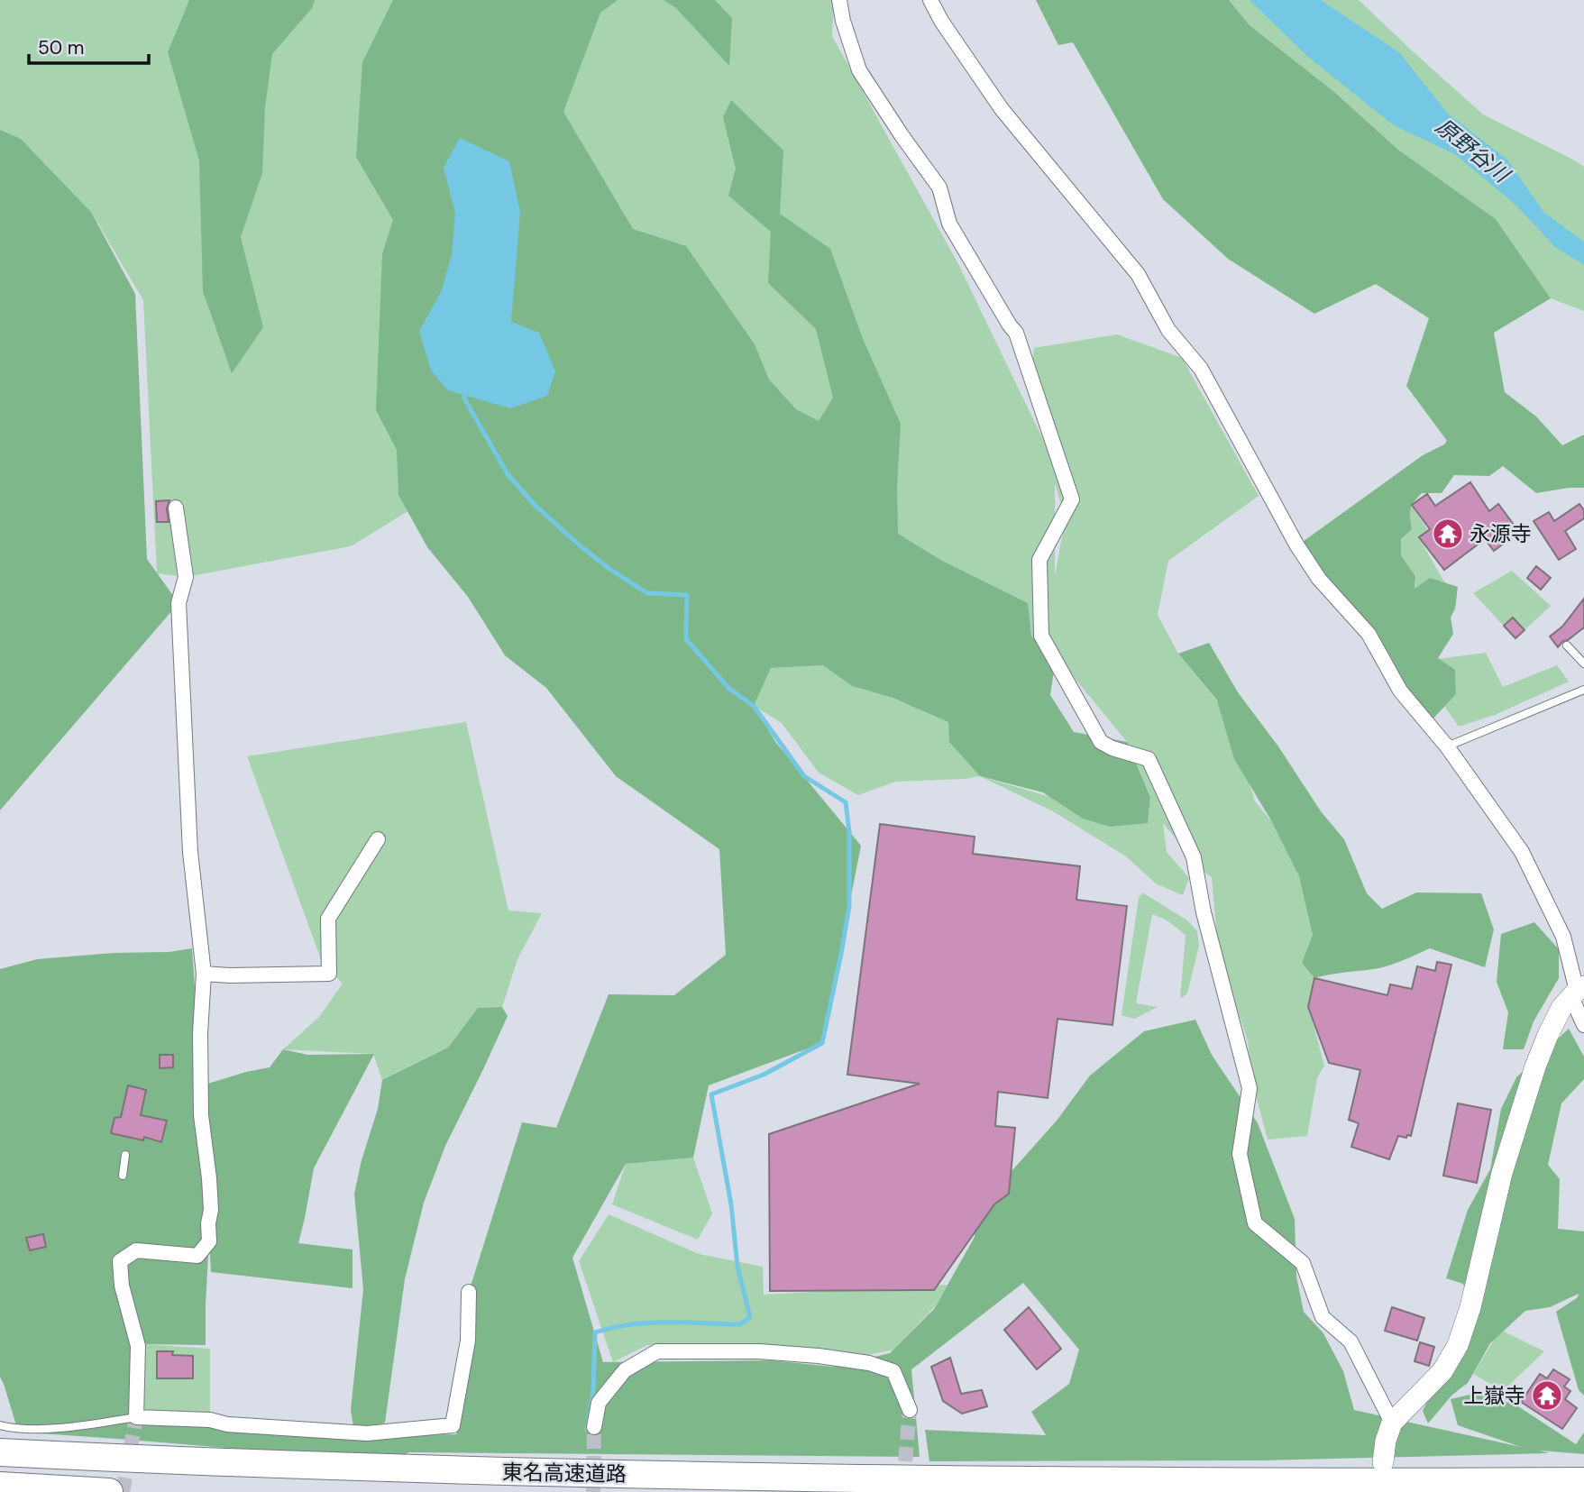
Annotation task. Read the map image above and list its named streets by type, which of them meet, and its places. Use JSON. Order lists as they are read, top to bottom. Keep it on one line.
{"streets":{"highway":["東名高速道路"]},"water":["原野谷川"],"places":{"temple":["永源寺","上嶽寺"]},"scale_bar":"50 m"}
